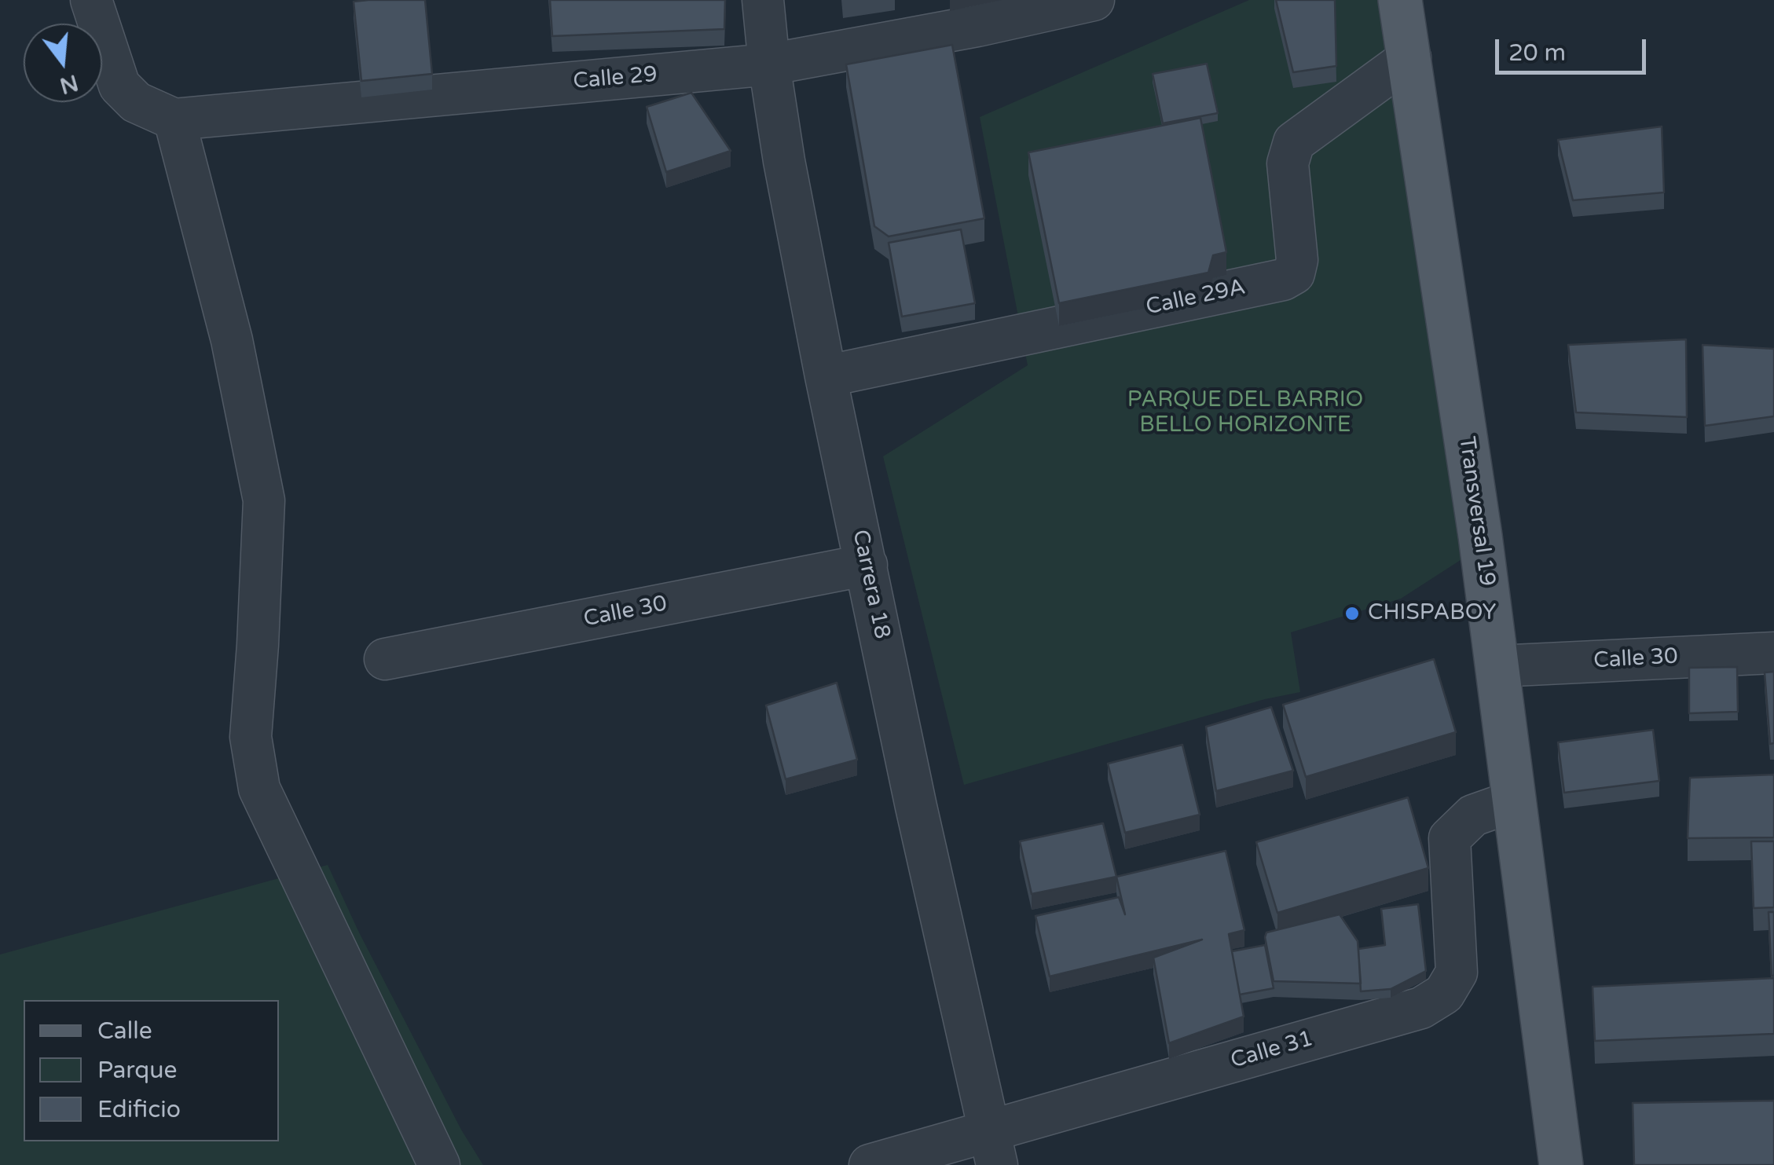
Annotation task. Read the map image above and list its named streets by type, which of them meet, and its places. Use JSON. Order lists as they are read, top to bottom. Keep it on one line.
{"streets":{"main road":["Transversal 19"],"street":["Calle 29","Calle 29A","Carrera 18","Calle 30","Calle 31"]},"crossings":[["Calle 29","Carrera 18"],["Calle 29A","Transversal 19"],["Calle 29A","Carrera 18"],["Transversal 19","Calle 30"],["Transversal 19","Calle 31"],["Carrera 18","Calle 30"],["Carrera 18","Calle 31"]],"parks":["PARQUE DEL BARRIO BELLO HORIZONTE"],"places":["CHISPABOY"],"legend":["Calle","Parque","Edificio"],"scale_bar":"20 m","north":"bottom"}
